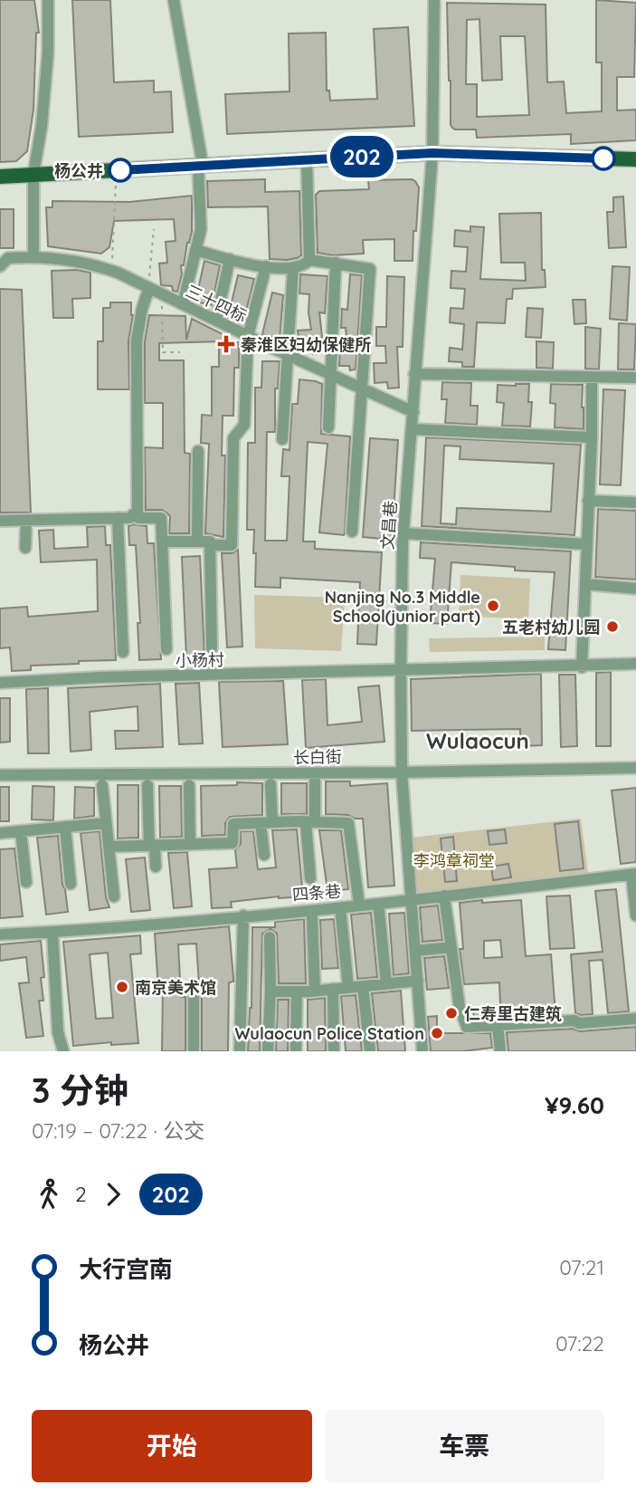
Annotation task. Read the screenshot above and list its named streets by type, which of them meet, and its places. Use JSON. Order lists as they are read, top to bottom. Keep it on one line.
{"streets":{"street":["三十四标","文昌巷","小杨村","长白街","四条巷"]},"crossings":[["三十四标","文昌巷"],["文昌巷","小杨村"],["文昌巷","长白街"],["文昌巷","四条巷"]],"districts":["Wulaocun"],"parks":["李鸿章祠堂"],"places":{"other":["杨公井","Nanjing No.3 Middle School(junior part)","五老村幼儿园","南京美术馆","仁寿里古建筑","Wulaocun Police Station"],"health":["秦淮区妇幼保健所"]},"lines":["bus line 202"],"page":{"on_map":"202","heading":["3 分钟","07:19 – 07:22 · 公交","¥9.60"],"legs":["2","202"],"list":[{"name":"大行宫南","value":"07:21"},{"name":"杨公井","value":"07:22"}],"buttons":["开始","车票"]}}
